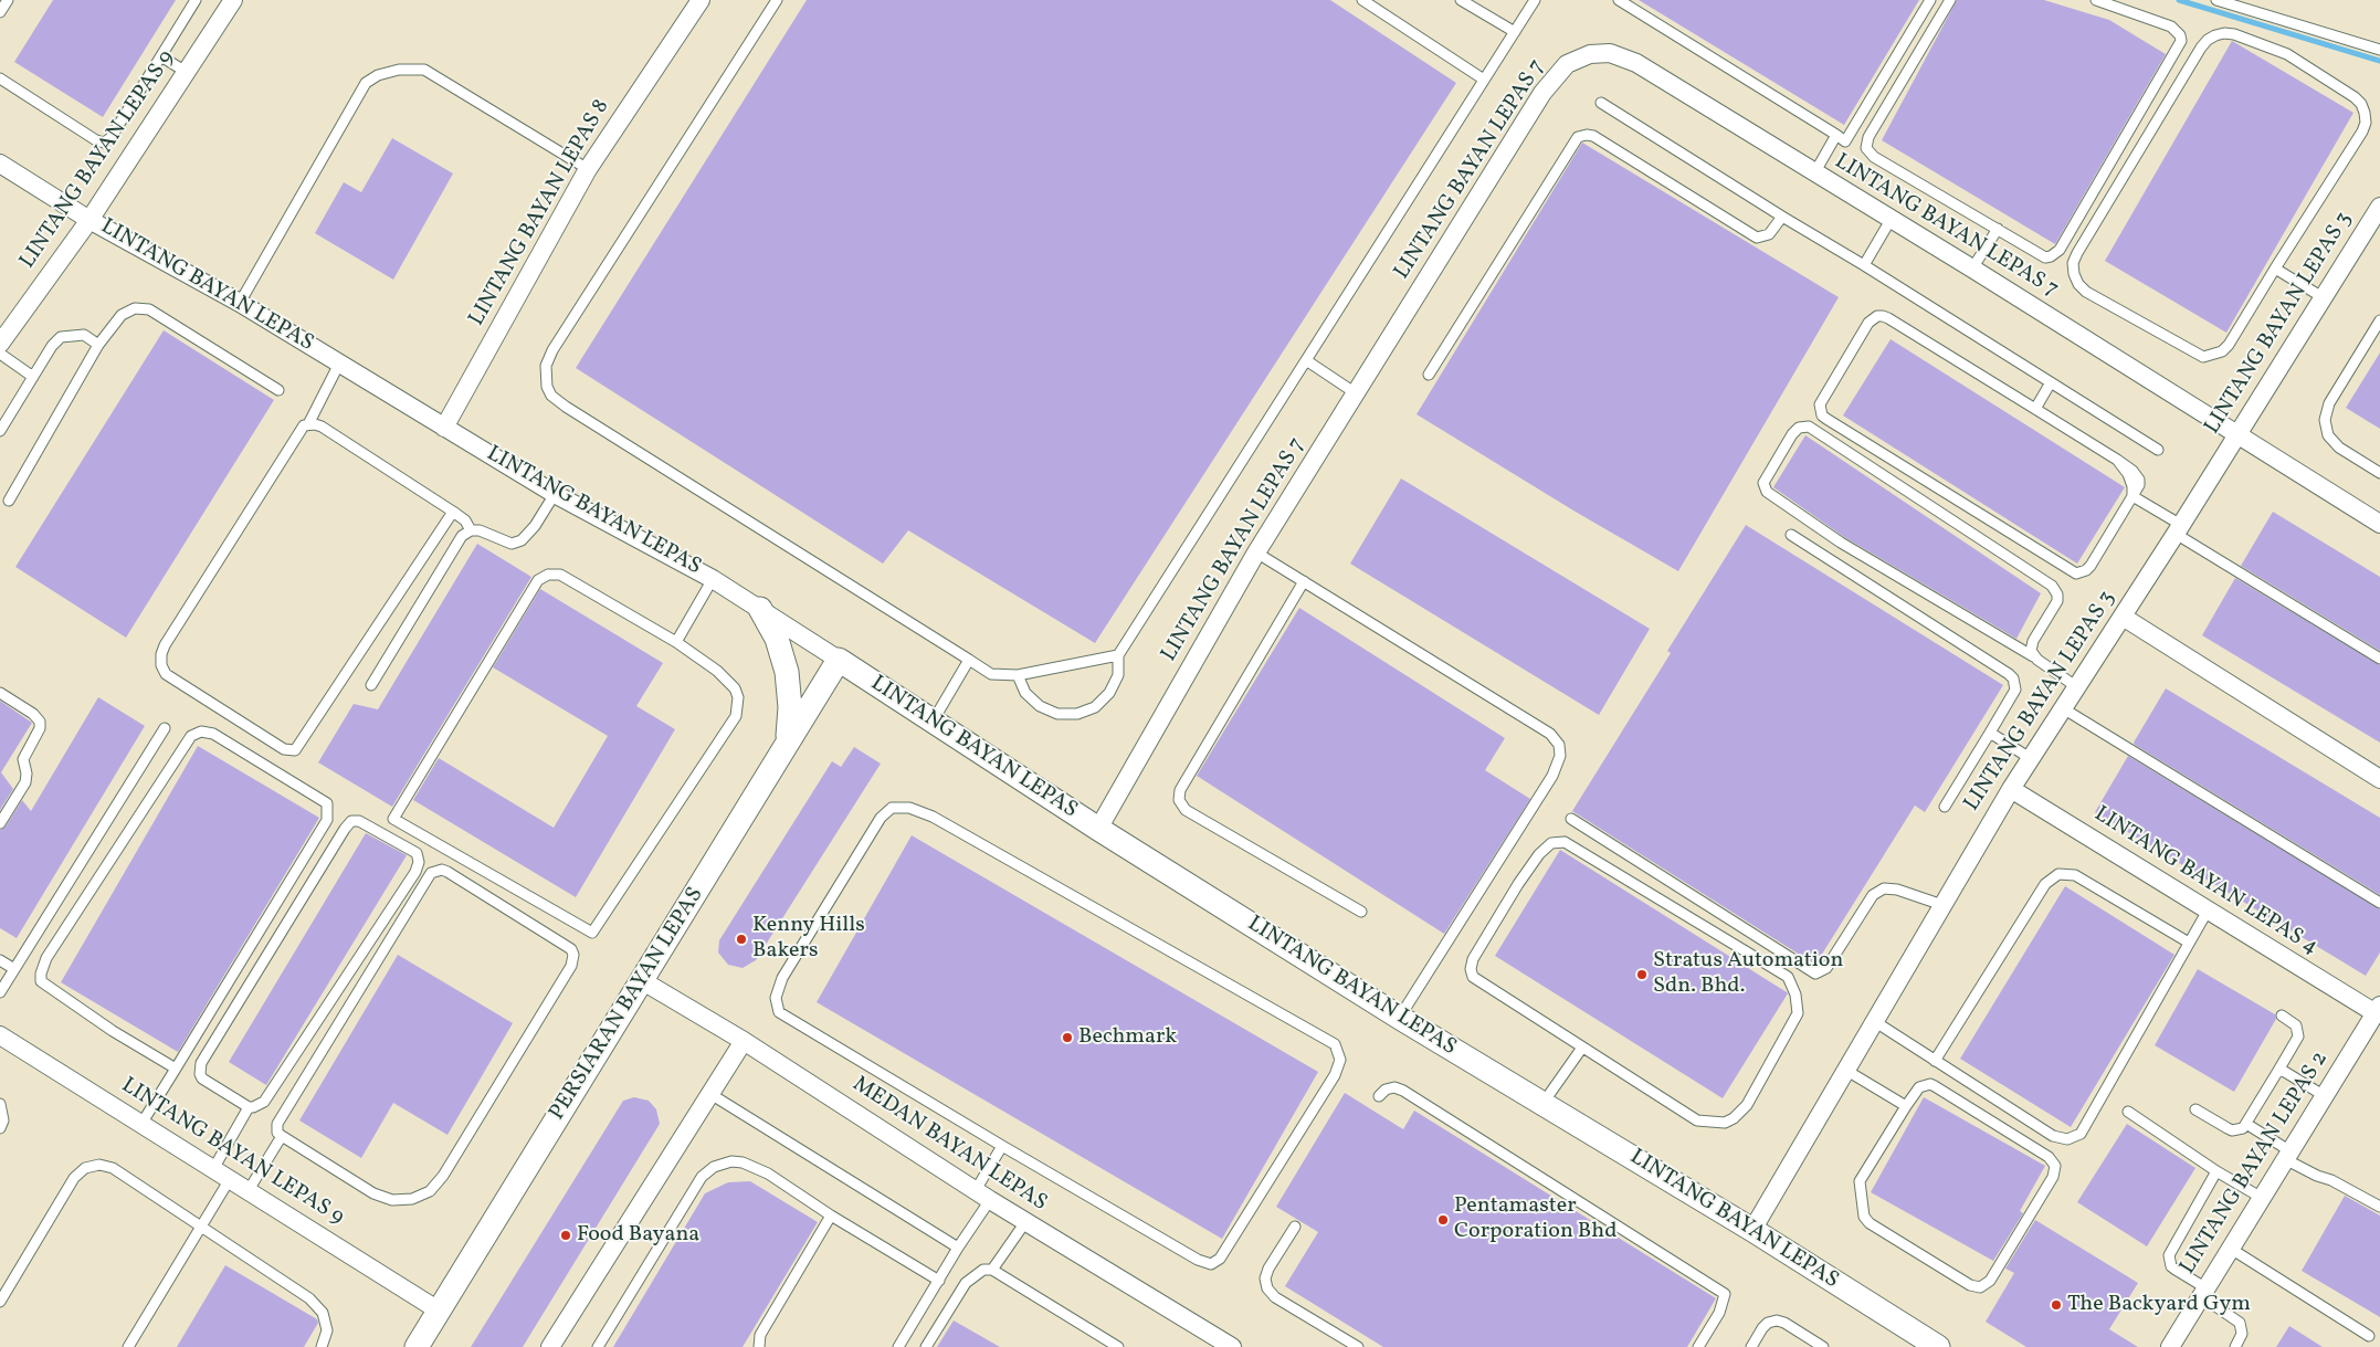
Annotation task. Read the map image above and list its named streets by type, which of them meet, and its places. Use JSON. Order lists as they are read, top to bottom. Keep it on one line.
{"streets":{"street":["LINTANG BAYAN LEPAS 9","LINTANG BAYAN LEPAS 7","LINTANG BAYAN LEPAS 8","LINTANG BAYAN LEPAS","LINTANG BAYAN LEPAS 3","LINTANG BAYAN LEPAS 4","PERSIARAN BAYAN LEPAS","MEDAN BAYAN LEPAS","LINTANG BAYAN LEPAS 2"]},"crossings":[["LINTANG BAYAN LEPAS 9","LINTANG BAYAN LEPAS"],["LINTANG BAYAN LEPAS 9","PERSIARAN BAYAN LEPAS"],["LINTANG BAYAN LEPAS 7","LINTANG BAYAN LEPAS"],["LINTANG BAYAN LEPAS 7","LINTANG BAYAN LEPAS 3"],["LINTANG BAYAN LEPAS 8","LINTANG BAYAN LEPAS"],["LINTANG BAYAN LEPAS","LINTANG BAYAN LEPAS 3"],["LINTANG BAYAN LEPAS","PERSIARAN BAYAN LEPAS"],["LINTANG BAYAN LEPAS 3","LINTANG BAYAN LEPAS 4"],["LINTANG BAYAN LEPAS 4","LINTANG BAYAN LEPAS 2"],["PERSIARAN BAYAN LEPAS","MEDAN BAYAN LEPAS"]],"places":["Kenny Hills Bakers","Stratus Automation Sdn. Bhd.","Bechmark","Pentamaster Corporation Bhd","Food Bayana","The Backyard Gym"]}
